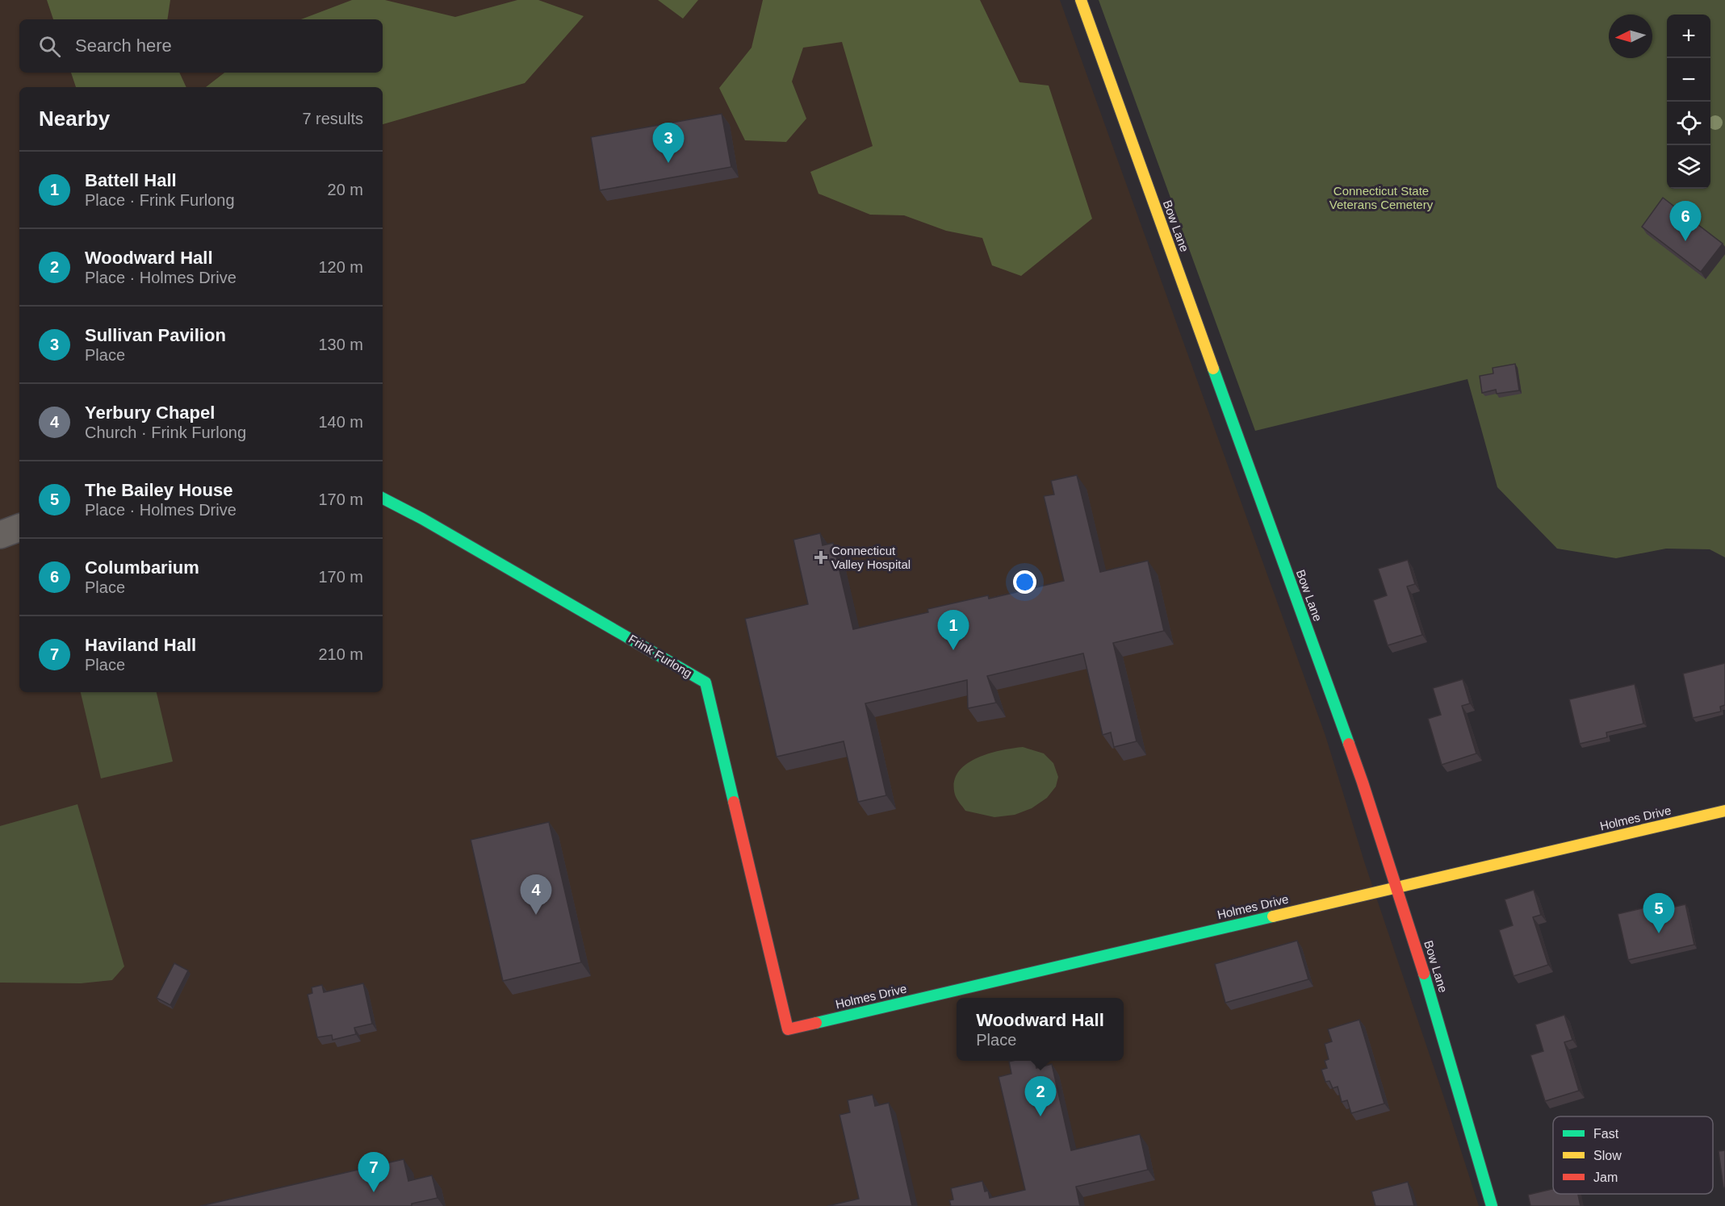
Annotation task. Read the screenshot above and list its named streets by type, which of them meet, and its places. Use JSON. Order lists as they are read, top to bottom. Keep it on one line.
{"streets":{"street":["Bow Lane","Frink Furlong","Holmes Drive"]},"crossings":[["Bow Lane","Holmes Drive"],["Frink Furlong","Holmes Drive"]],"parks":["Connecticut State Veterans Cemetery"],"places":{"health":["Connecticut Valley Hospital"]},"legend":["Fast","Slow","Jam"],"north":"left","page":{"map_buttons":["+","−"],"search":"Search here","heading":["Nearby","7 results"],"pins":["3","6","1","4","5","2","7"],"list":[{"mark":"1","name":"Battell Hall","note":"Place · Frink Furlong","value":"20 m"},{"mark":"2","name":"Woodward Hall","note":"Place · Holmes Drive","value":"120 m"},{"mark":"3","name":"Sullivan Pavilion","note":"Place","value":"130 m"},{"mark":"4","name":"Yerbury Chapel","note":"Church · Frink Furlong","value":"140 m"},{"mark":"5","name":"The Bailey House","note":"Place · Holmes Drive","value":"170 m"},{"mark":"6","name":"Columbarium","note":"Place","value":"170 m"},{"mark":"7","name":"Haviland Hall","note":"Place","value":"210 m"}],"popup":["Woodward Hall","Place"]}}
